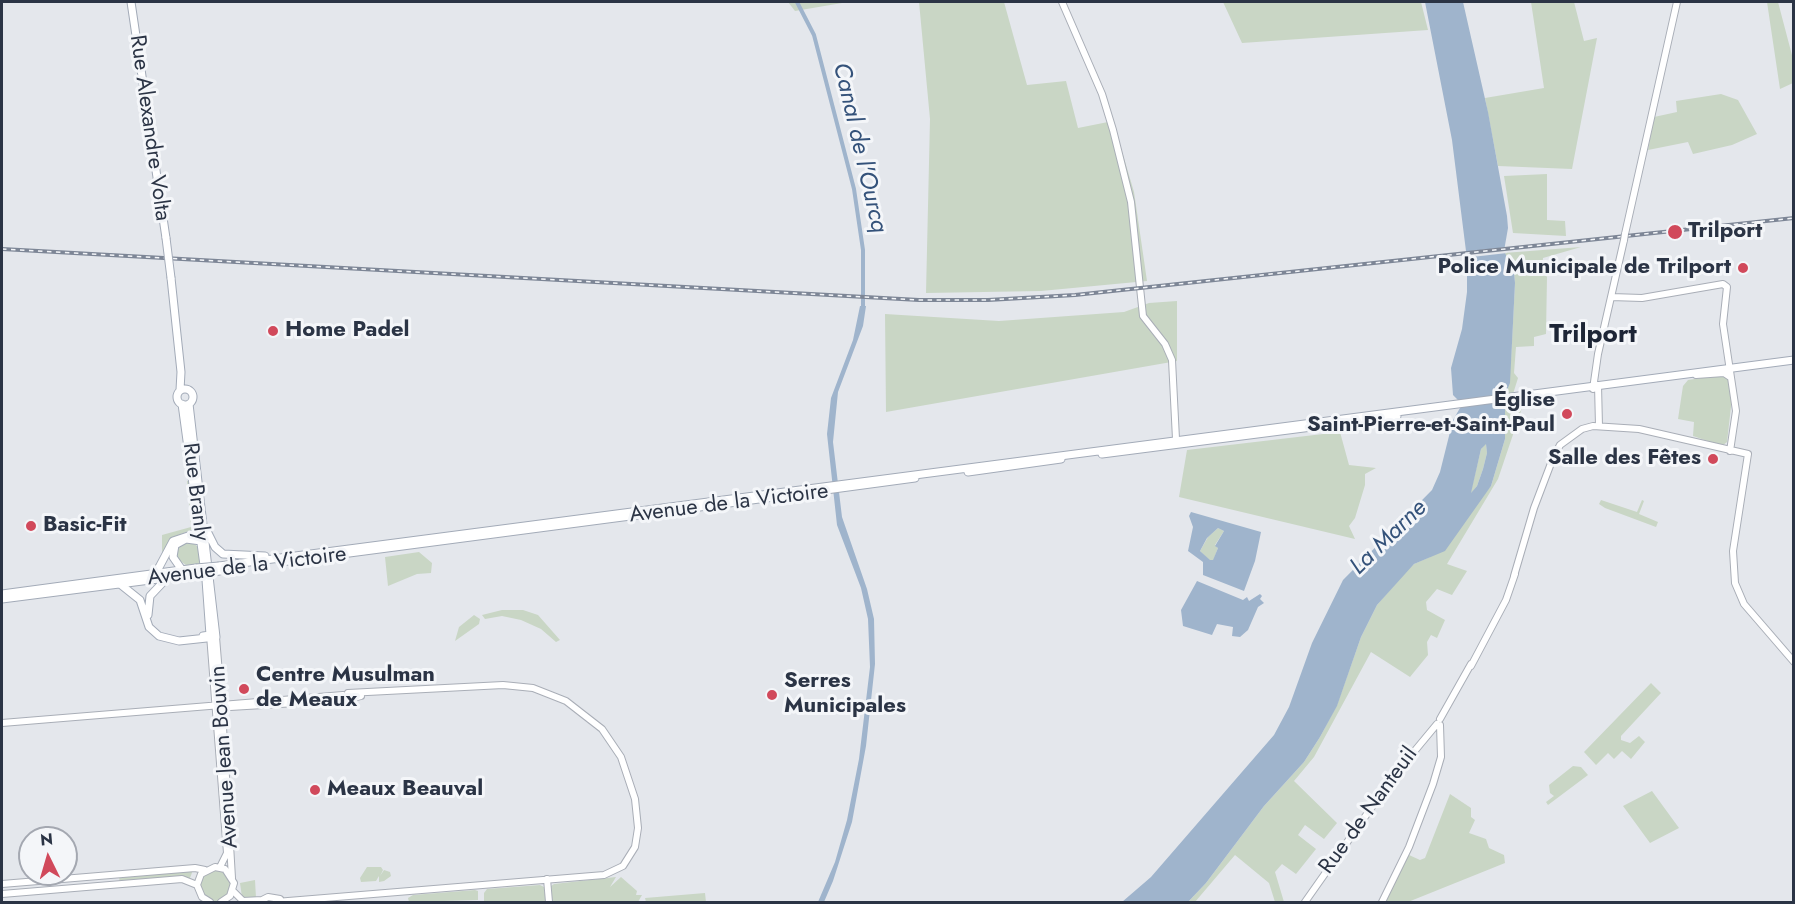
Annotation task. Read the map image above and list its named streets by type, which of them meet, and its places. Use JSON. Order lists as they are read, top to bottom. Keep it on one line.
{"streets":{"main road":["Rue Alexandre Volta","Rue Branly","Avenue de la Victoire"],"street":["Avenue Jean Bouvin","Rue de Nanteuil"]},"districts":["Trilport"],"water":["Canal de l'Ourcq","La Marne"],"places":["Trilport","Police Municipale de Trilport","Home Padel","Église Saint-Pierre-et-Saint-Paul","Salle des Fêtes","Basic-Fit","Centre Musulman de Meaux","Serres Municipales","Meaux Beauval"],"north":"top"}
